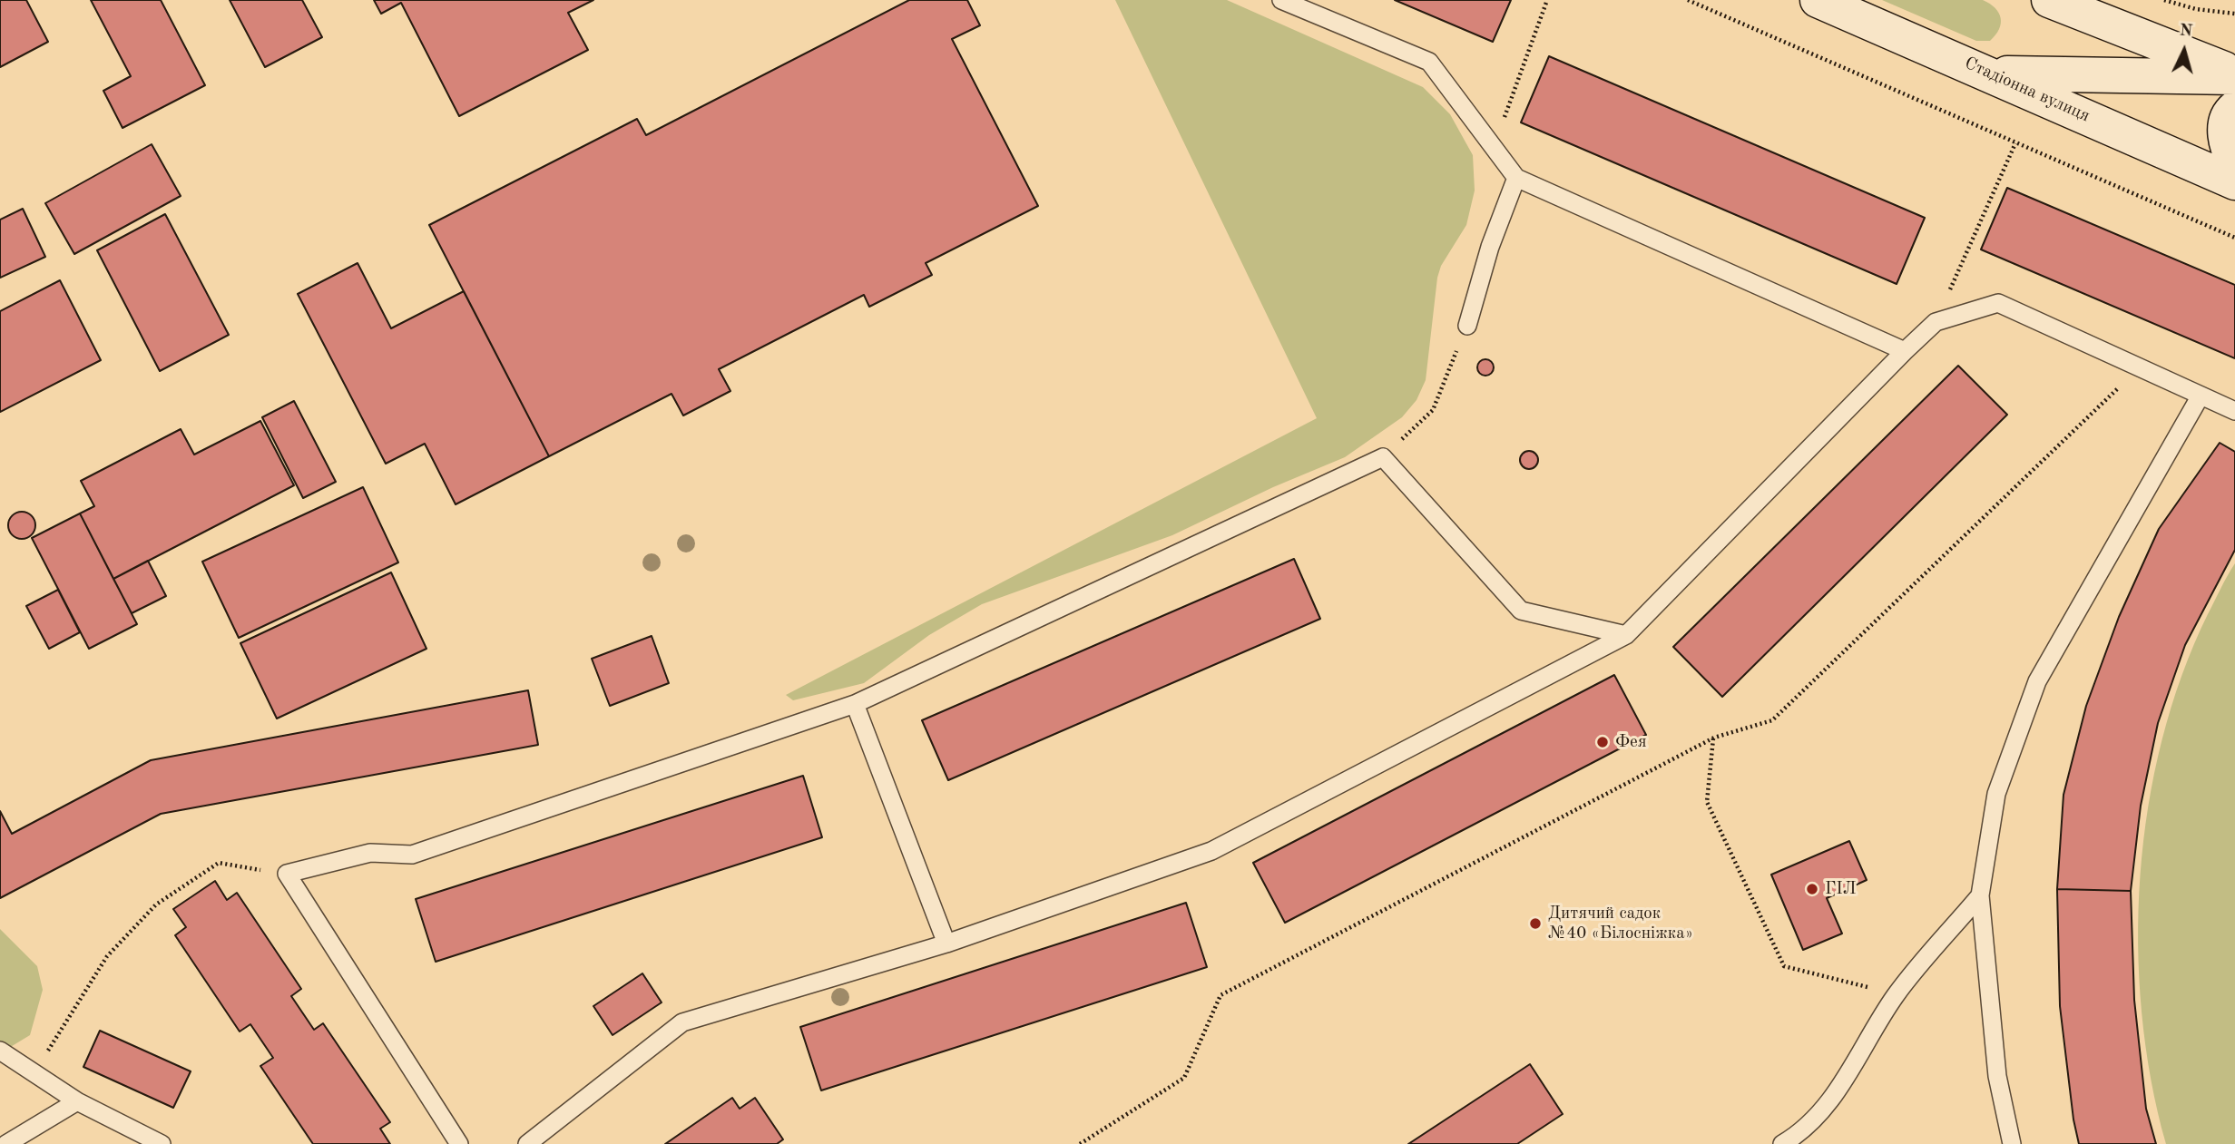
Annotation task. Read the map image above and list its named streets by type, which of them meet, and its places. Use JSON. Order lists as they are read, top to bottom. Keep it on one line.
{"streets":{"street":["Стадіонна вулиця"]},"places":["Фея","ГІЛ","Дитячий садок №40 «Білосніжка»"],"north":"top"}
